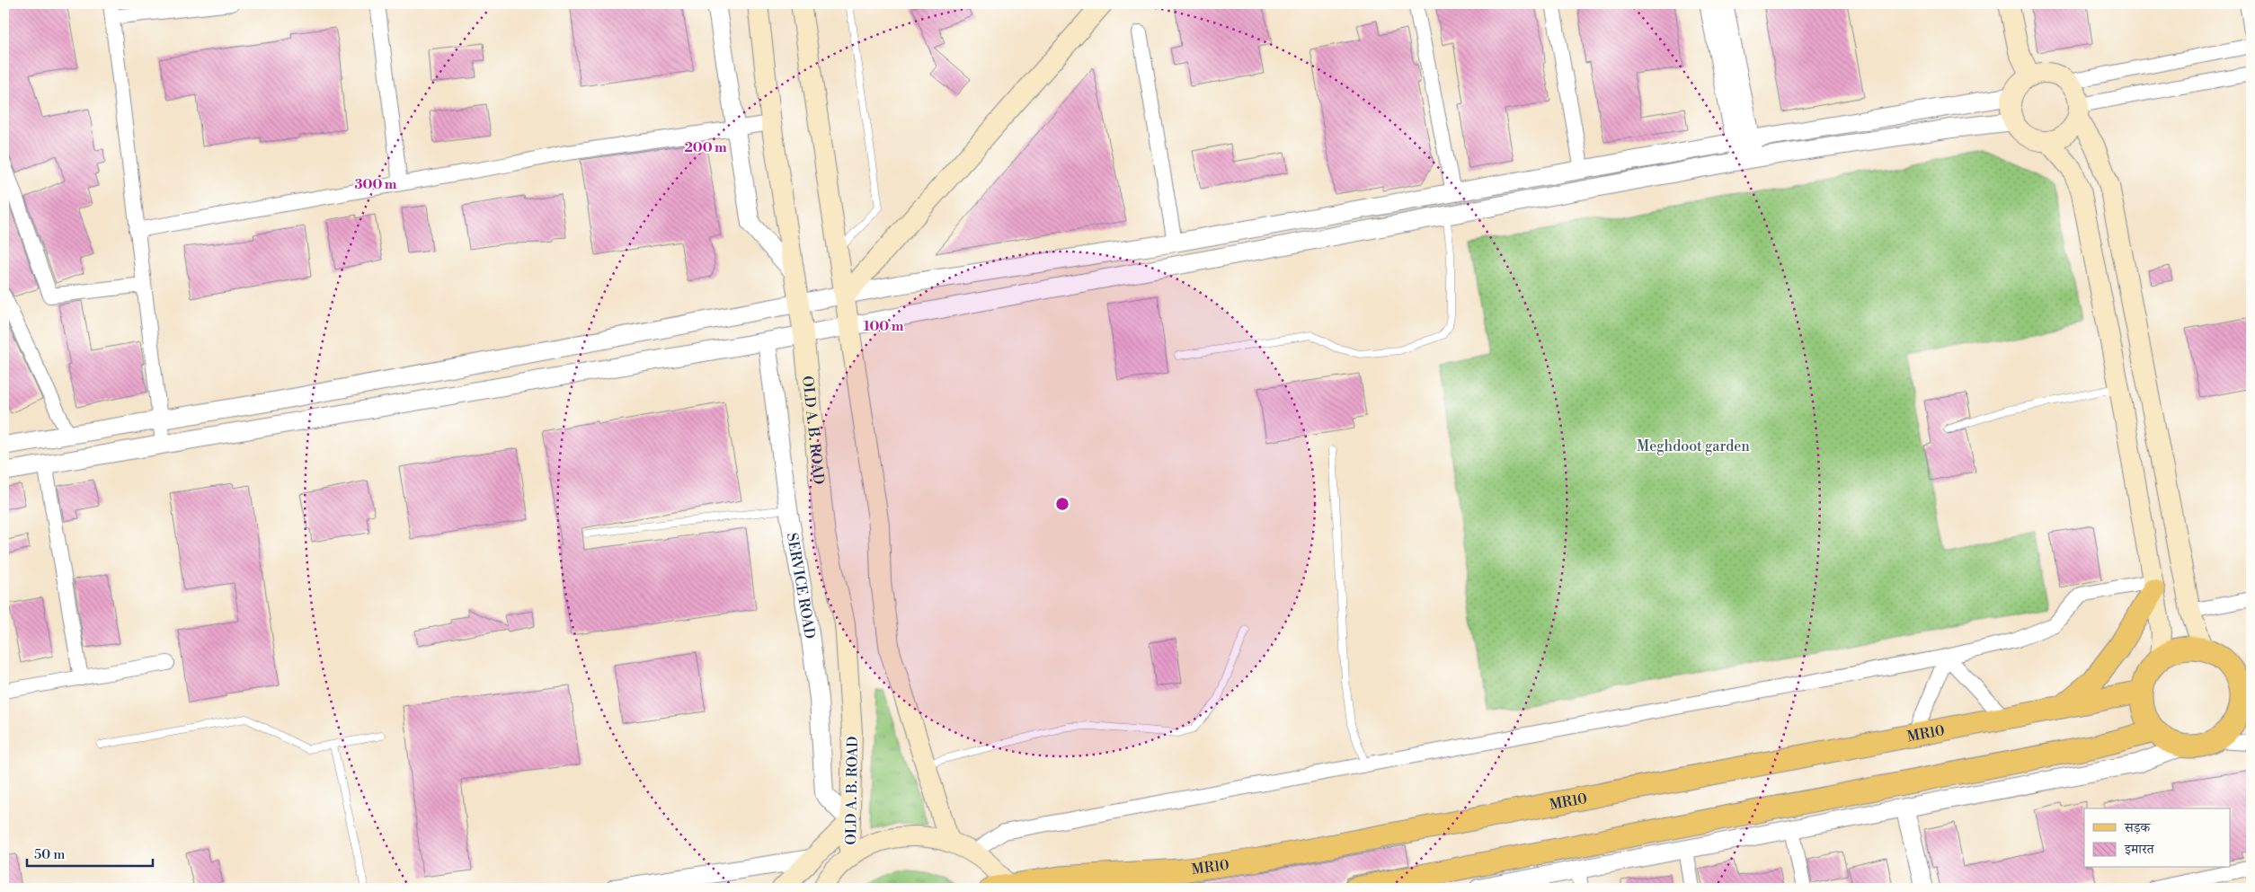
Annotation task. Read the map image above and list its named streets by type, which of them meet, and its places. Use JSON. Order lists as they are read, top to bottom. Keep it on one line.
{"streets":{"main road":["OLD A. B. ROAD","MR10"],"street":["SERVICE ROAD"]},"crossings":[["OLD A. B. ROAD","SERVICE ROAD"]],"parks":["Meghdoot garden"],"legend":["सड़क","इमारत"],"scale_bar":"50 m","rings":["200 m","300 m","100 m"]}
